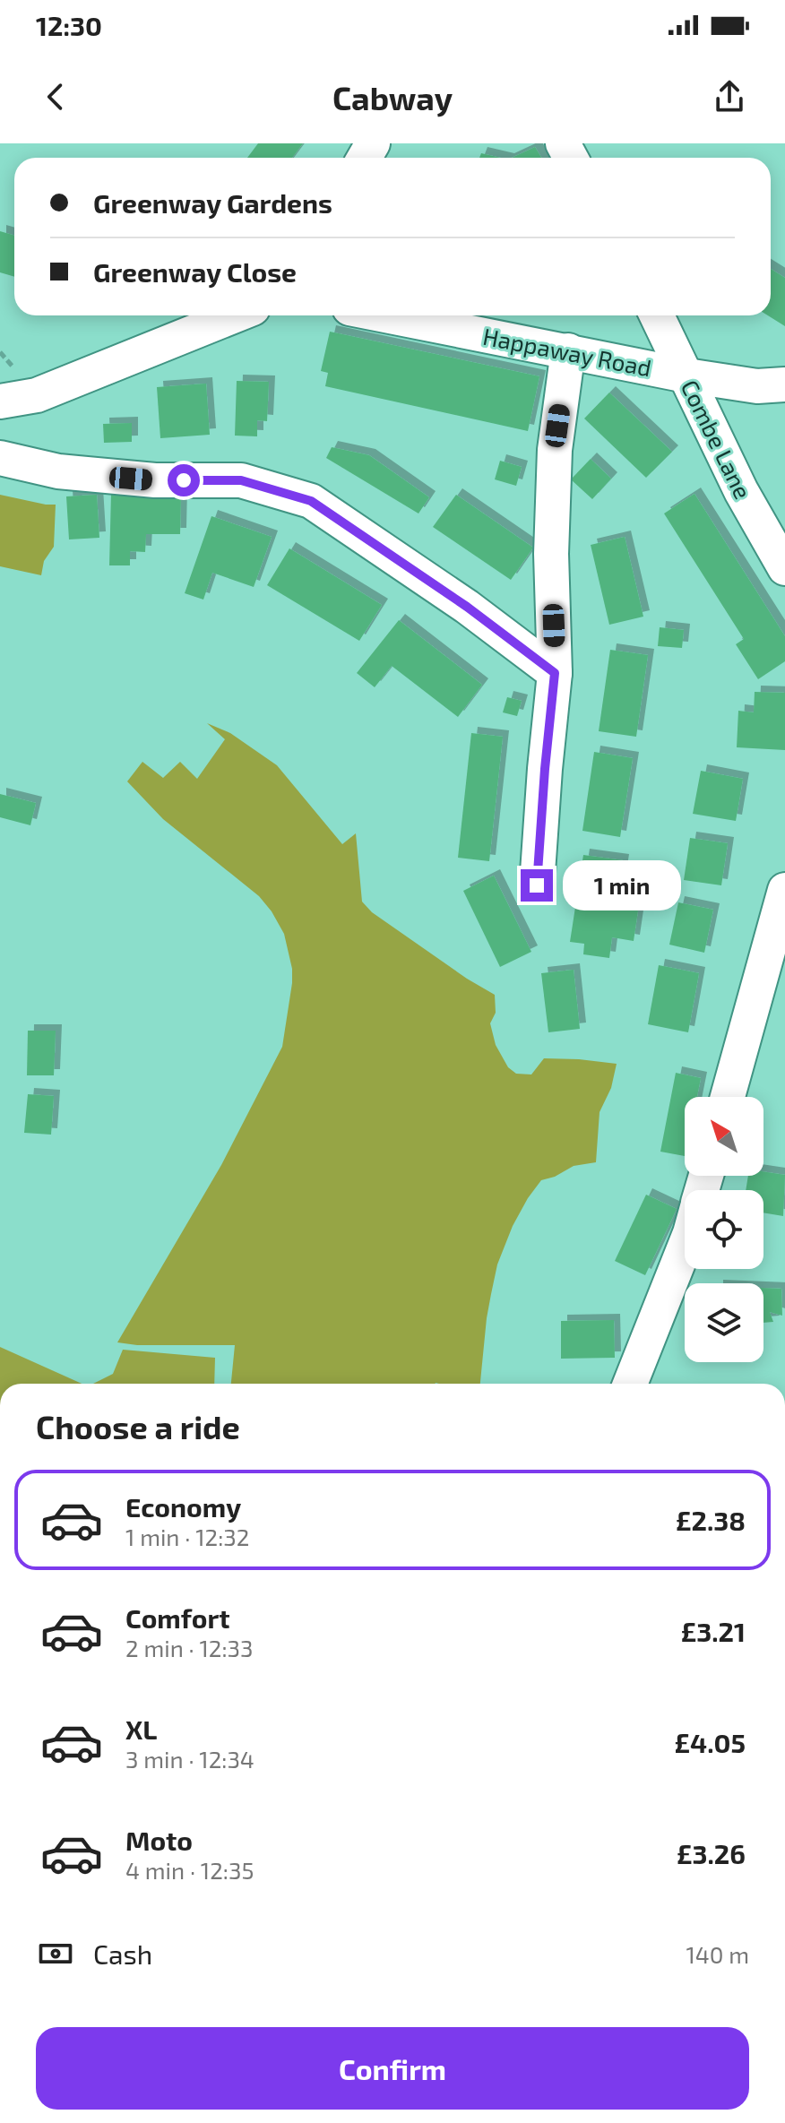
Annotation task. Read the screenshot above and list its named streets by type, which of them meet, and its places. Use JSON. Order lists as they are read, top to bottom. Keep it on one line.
{"streets":{"street":["Happaway Road","Combe Lane"]},"crossings":[["Happaway Road","Combe Lane"]],"north":"top left","page":{"status":"12:30","header":"Cabway","banner":["Greenway Gardens","Greenway Close"],"bubble":"1 min","heading":"Choose a ride","list":[{"name":"Economy","note":"1 min · 12:32","value":"£2.38"},{"name":"Comfort","note":"2 min · 12:33","value":"£3.21"},{"name":"XL","note":"3 min · 12:34","value":"£4.05"},{"name":"Moto","note":"4 min · 12:35","value":"£3.26"}],"pay":["Cash","140 m"],"buttons":"Confirm"}}
